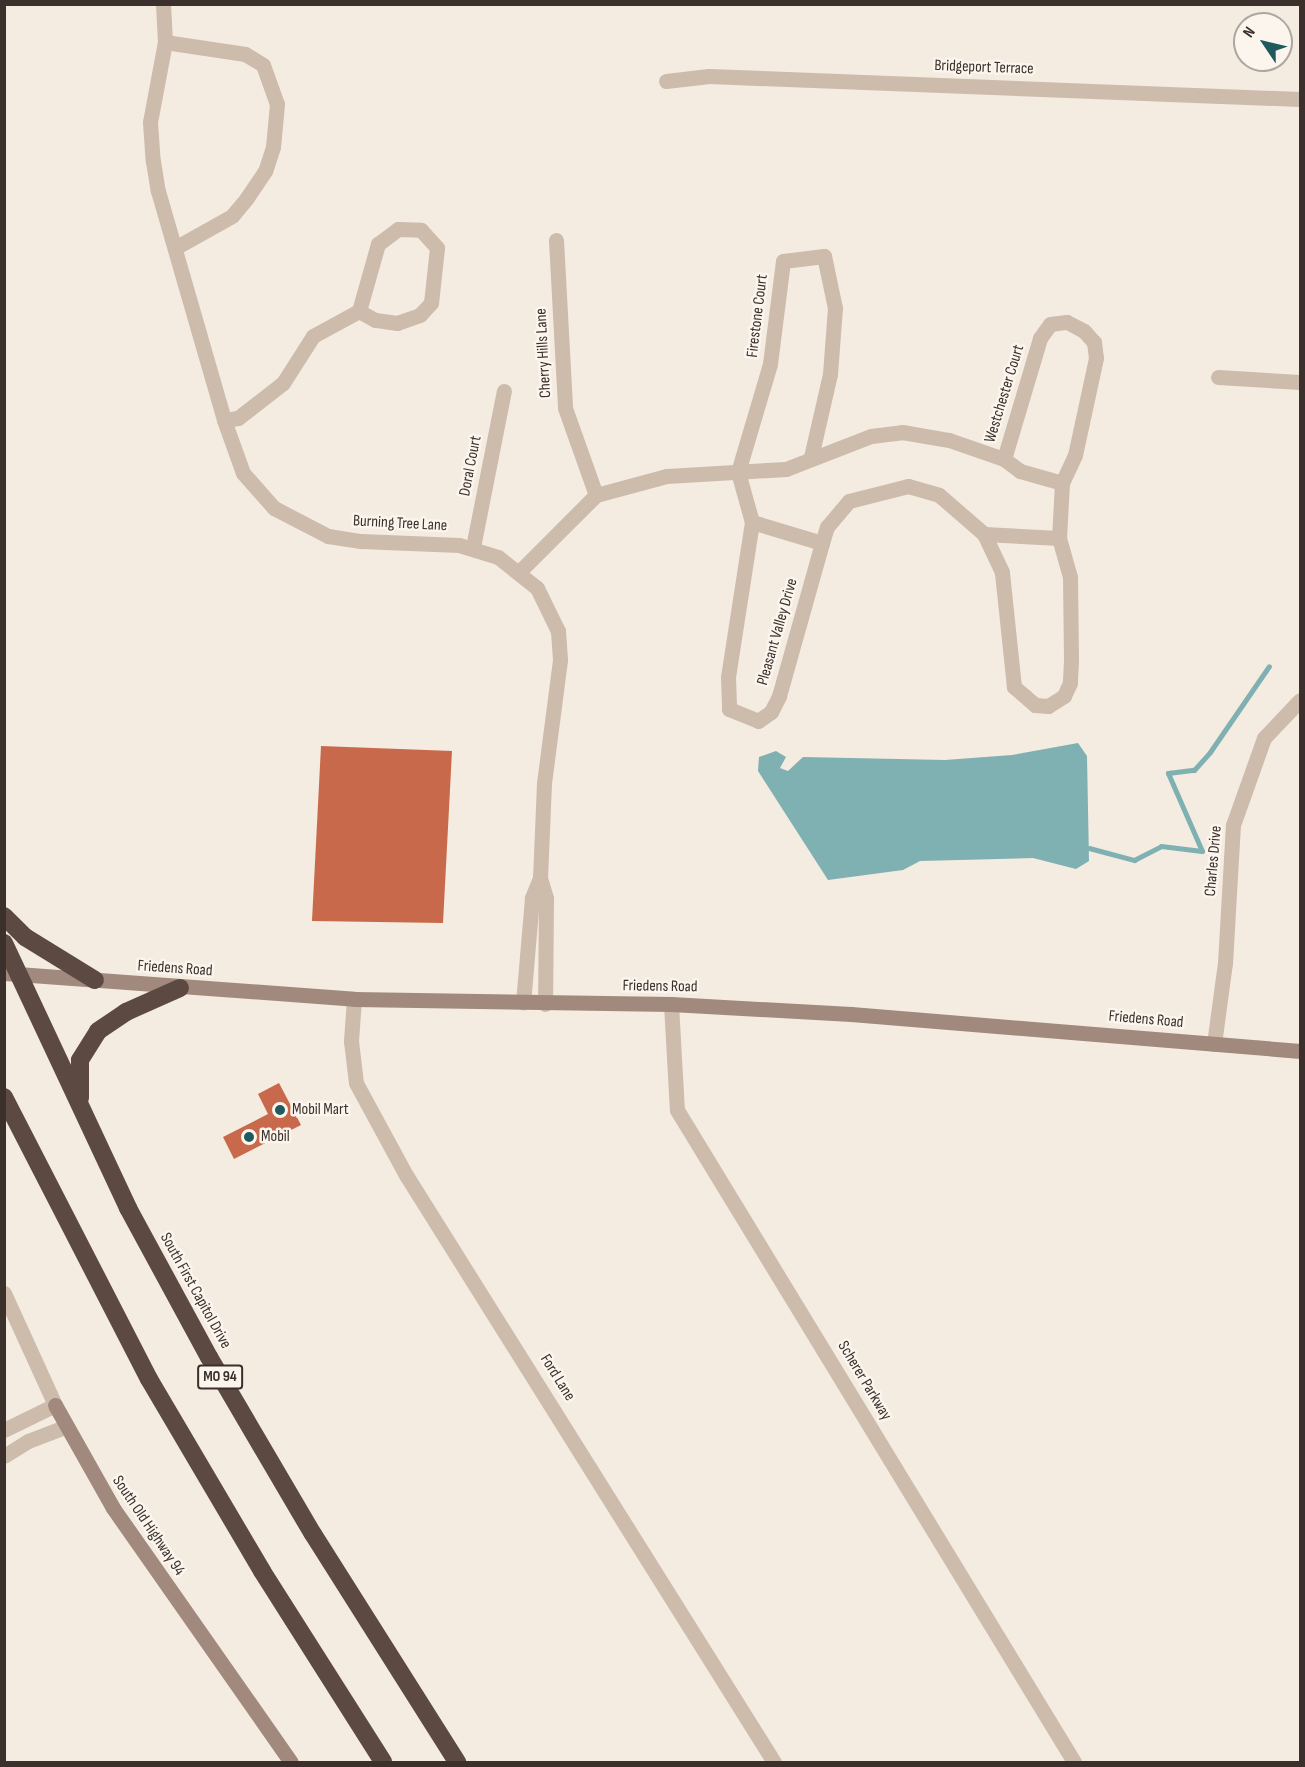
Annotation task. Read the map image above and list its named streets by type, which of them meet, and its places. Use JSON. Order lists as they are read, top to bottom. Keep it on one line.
{"streets":{"highway":["South First Capitol Drive","MO 94"],"main road":["Friedens Road","South Old Highway 94"],"street":["Bridgeport Terrace","Firestone Court","Cherry Hills Lane","Westchester Court","Doral Court","Burning Tree Lane","Pleasant Valley Drive","Charles Drive","Ford Lane","Scherer Parkway"]},"crossings":[["Firestone Court","Pleasant Valley Drive"],["Westchester Court","Pleasant Valley Drive"],["Doral Court","Burning Tree Lane"],["Burning Tree Lane","Friedens Road"],["Charles Drive","Friedens Road"],["Friedens Road","South First Capitol Drive"],["Friedens Road","Ford Lane"],["Friedens Road","Scherer Parkway"]],"places":["Mobil Mart","Mobil"],"north":"top left"}
